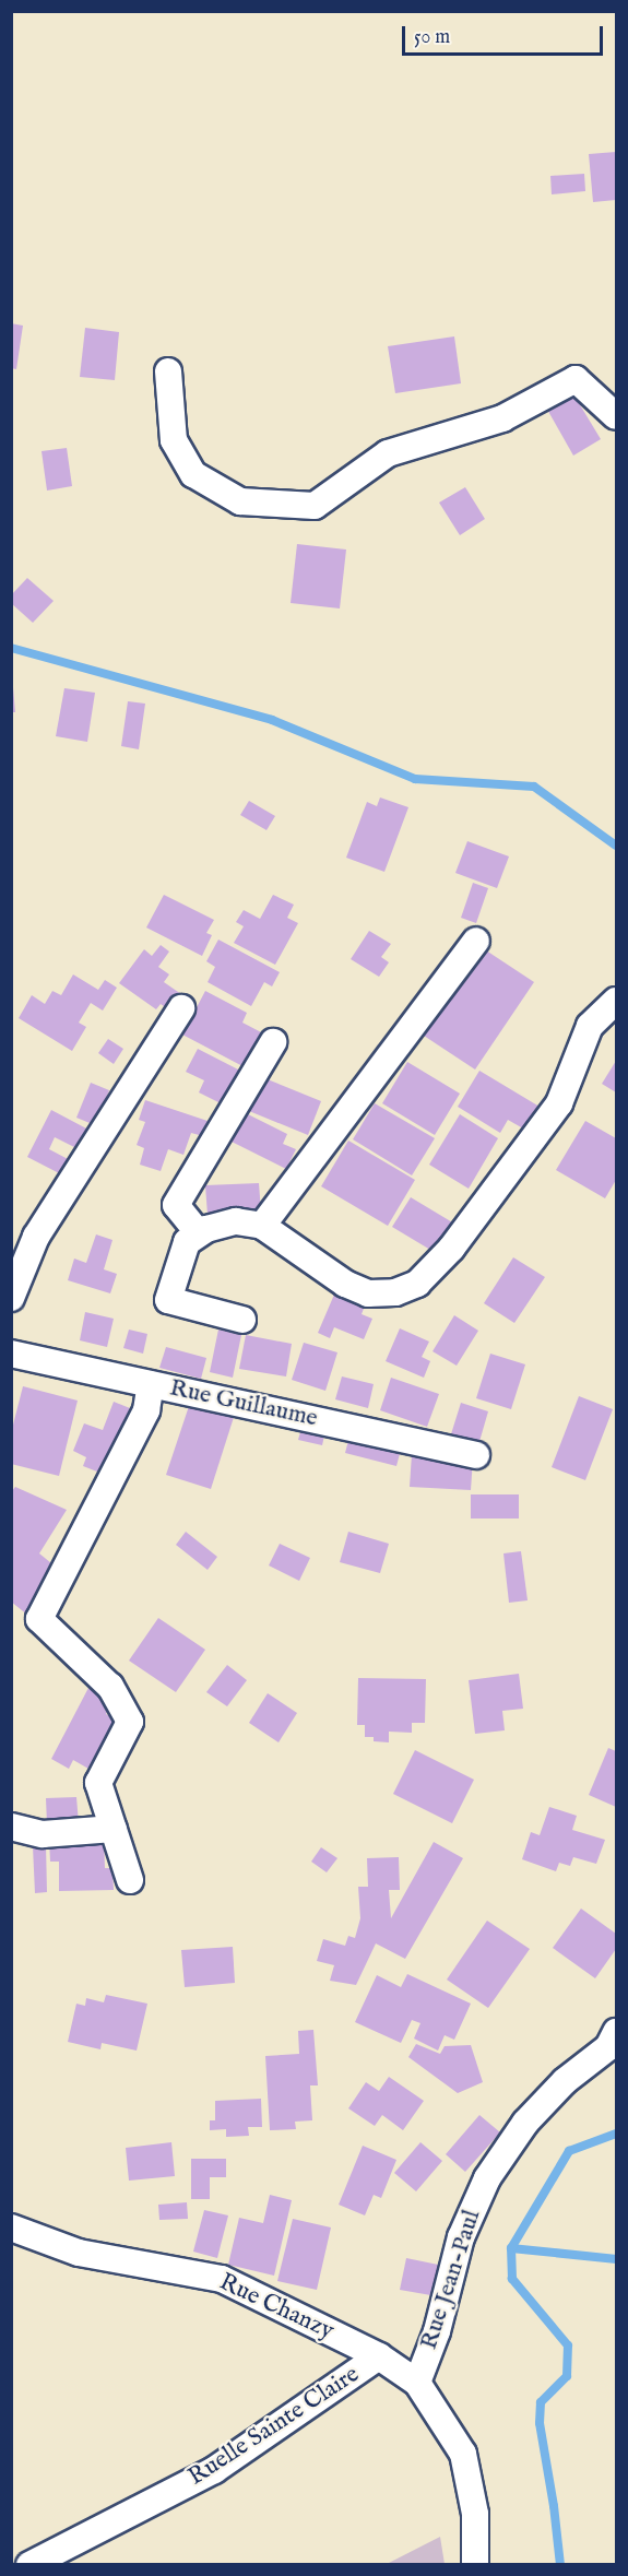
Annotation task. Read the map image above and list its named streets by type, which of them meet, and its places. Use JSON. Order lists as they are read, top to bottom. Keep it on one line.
{"streets":{"street":["Rue Guillaume","Rue Jean-Paul","Rue Chanzy","Ruelle Sainte Claire"]},"crossings":[["Rue Jean-Paul","Rue Chanzy"],["Rue Chanzy","Ruelle Sainte Claire"]],"scale_bar":"50 m"}
